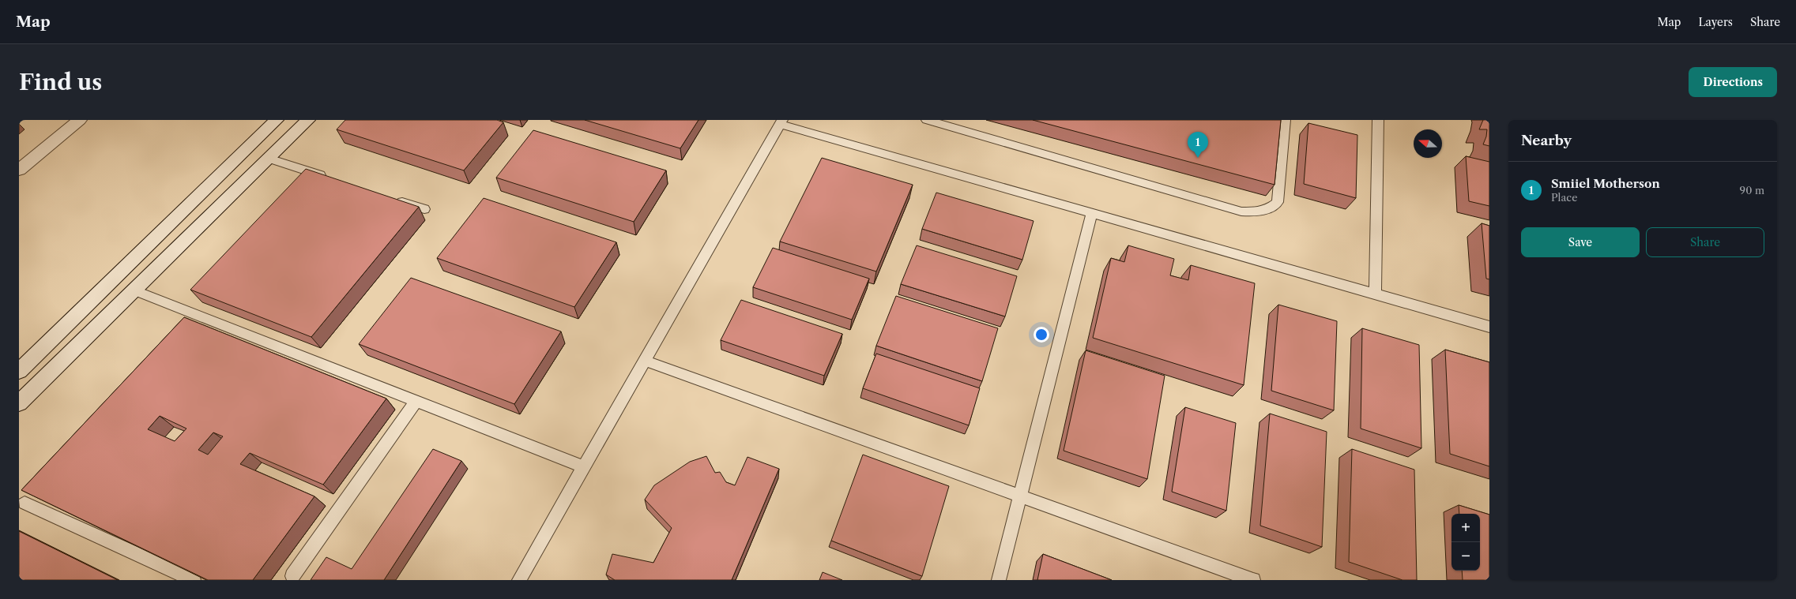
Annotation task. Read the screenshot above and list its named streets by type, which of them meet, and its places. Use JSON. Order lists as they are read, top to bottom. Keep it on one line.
{"north":"left","page":{"header":"Map","nav":["Map","Layers","Share"],"buttons":["Directions",["Save","Share"]],"title":"Find us","heading":"Nearby","pins":"1","list":[{"mark":"1","name":"Smiiel Motherson","note":"Place","value":"90 m"}],"map_buttons":["+","−"]}}
